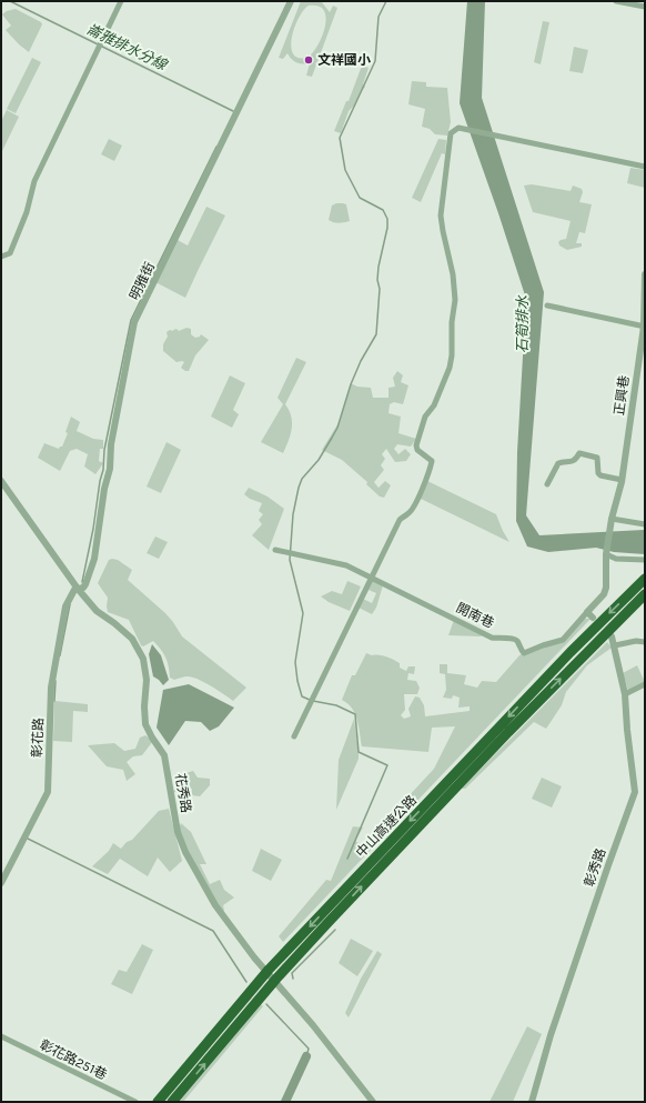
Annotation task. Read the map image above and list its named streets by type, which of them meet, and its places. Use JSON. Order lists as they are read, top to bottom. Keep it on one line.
{"streets":{"highway":["中山高速公路"],"street":["明雅街","正興巷","開南巷","彰花路","花秀路","彰秀路","彰花路251巷"]},"crossings":[["明雅街","彰花路"],["明雅街","花秀路"],["正興巷","開南巷"],["彰花路","花秀路"]],"water":["崙雅排水分線","石筍排水"],"places":["文祥國小"]}
